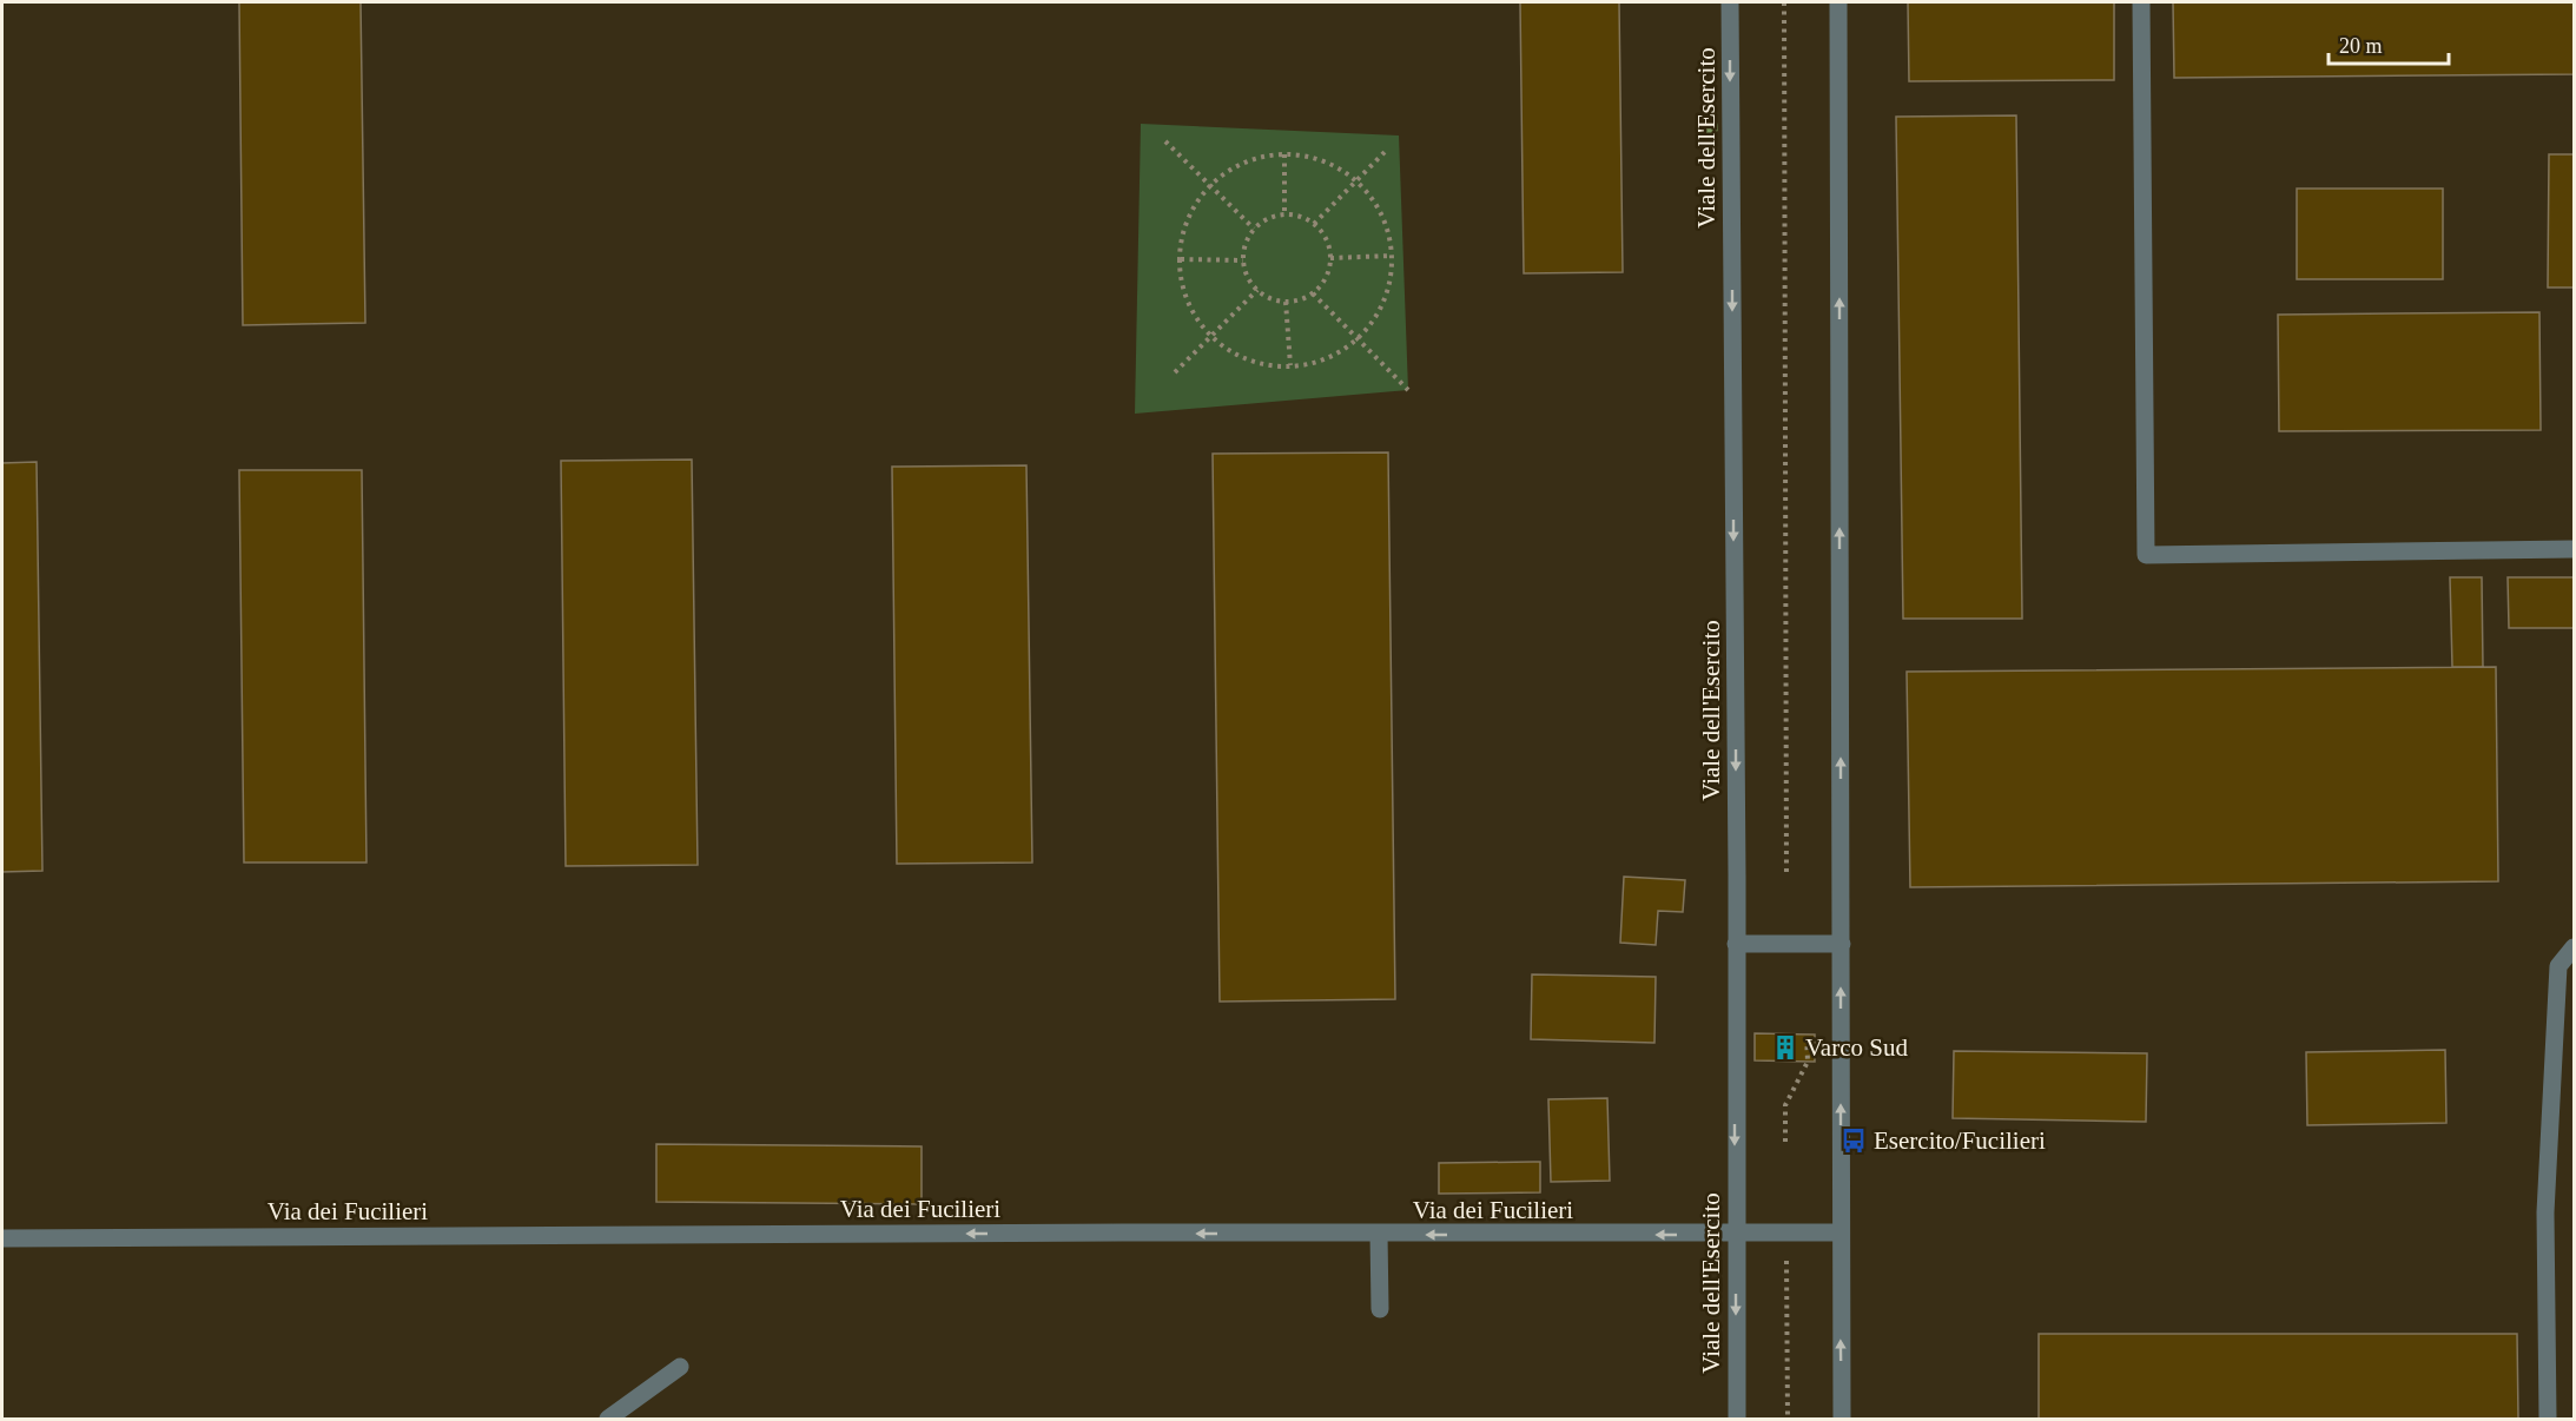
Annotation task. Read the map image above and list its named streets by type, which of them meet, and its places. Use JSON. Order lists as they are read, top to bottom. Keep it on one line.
{"streets":{"street":["Viale dell'Esercito","Via dei Fucilieri"]},"crossings":[["Viale dell'Esercito","Via dei Fucilieri"]],"one_way":["Via dei Fucilieri"],"places":{"building":["Varco Sud"],"bus stop":["Esercito/Fucilieri"]},"scale_bar":"20 m"}
